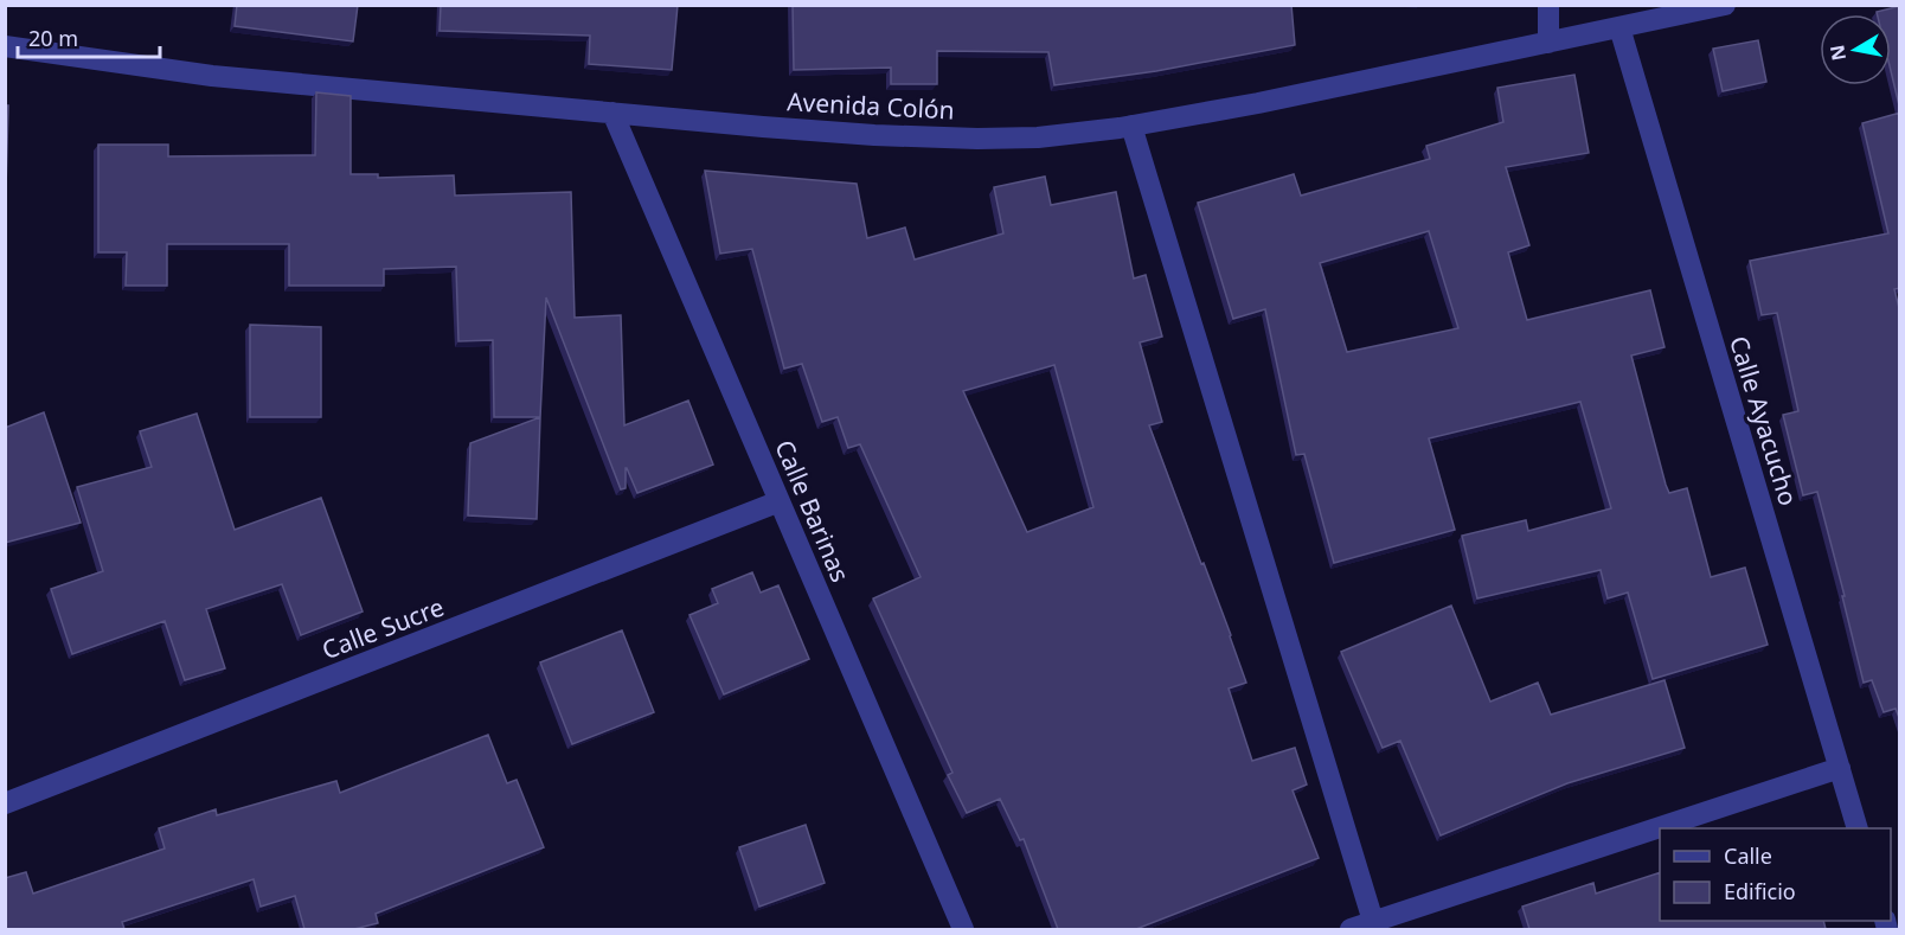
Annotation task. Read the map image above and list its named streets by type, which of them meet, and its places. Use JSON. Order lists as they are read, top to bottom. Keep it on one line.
{"streets":{"street":["Avenida Colón","Calle Ayacucho","Calle Barinas","Calle Sucre"]},"crossings":[["Avenida Colón","Calle Ayacucho"],["Avenida Colón","Calle Barinas"],["Calle Barinas","Calle Sucre"]],"legend":["Calle","Edificio"],"scale_bar":"20 m","north":"left"}
